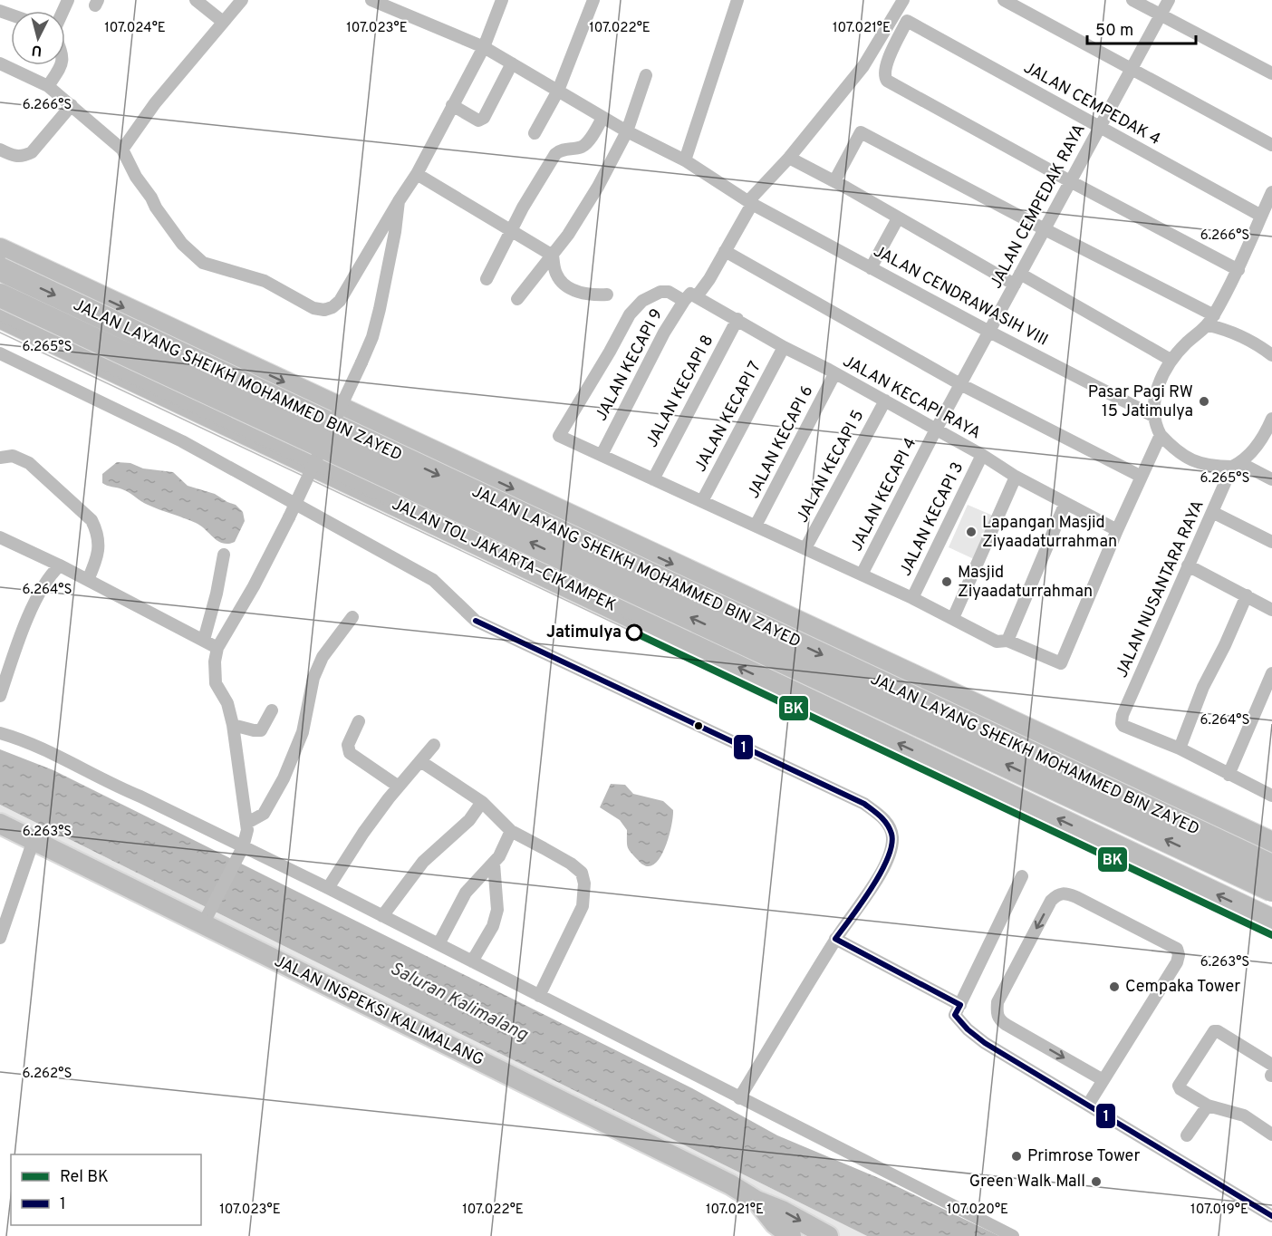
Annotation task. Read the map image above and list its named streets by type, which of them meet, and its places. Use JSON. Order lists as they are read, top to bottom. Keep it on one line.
{"streets":{"highway":["JALAN LAYANG SHEIKH MOHAMMED BIN ZAYED","JALAN TOL JAKARTA–CIKAMPEK"],"main road":["JALAN INSPEKSI KALIMALANG"],"street":["JALAN CEMPEDAK 4","JALAN CEMPEDAK RAYA","JALAN CENDRAWASIH VIII","JALAN KECAPI 9","JALAN KECAPI 8","JALAN KECAPI RAYA","JALAN KECAPI 7","JALAN KECAPI 6","JALAN KECAPI 5","JALAN KECAPI 4","JALAN KECAPI 3","JALAN NUSANTARA RAYA"]},"crossings":[["JALAN CEMPEDAK 4","JALAN CEMPEDAK RAYA"],["JALAN CEMPEDAK RAYA","JALAN CENDRAWASIH VIII"],["JALAN CEMPEDAK RAYA","JALAN KECAPI RAYA"],["JALAN CEMPEDAK RAYA","JALAN KECAPI 4"],["JALAN CENDRAWASIH VIII","JALAN KECAPI 9"],["JALAN KECAPI 9","JALAN KECAPI RAYA"],["JALAN KECAPI 8","JALAN KECAPI RAYA"],["JALAN KECAPI RAYA","JALAN KECAPI 7"],["JALAN KECAPI RAYA","JALAN KECAPI 6"],["JALAN KECAPI RAYA","JALAN KECAPI 5"],["JALAN KECAPI RAYA","JALAN KECAPI 4"],["JALAN KECAPI RAYA","JALAN KECAPI 3"]],"water":["Saluran Kalimalang"],"places":["Pasar Pagi RW 15 Jatimulya","Lapangan Masjid Ziyaadaturrahman","Masjid Ziyaadaturrahman","Jatimulya","Cempaka Tower","Primrose Tower","Green Walk Mall"],"lines":["transit line 1","rail line BK"],"legend":["Rel BK","1"],"scale_bar":"50 m","north":"bottom","coordinates":["107.024°E","107.023°E","107.022°E","107.021°E","6.266°S","6.265°S","6.264°S","6.263°S","6.262°S","107.020°E","107.019°E"]}
